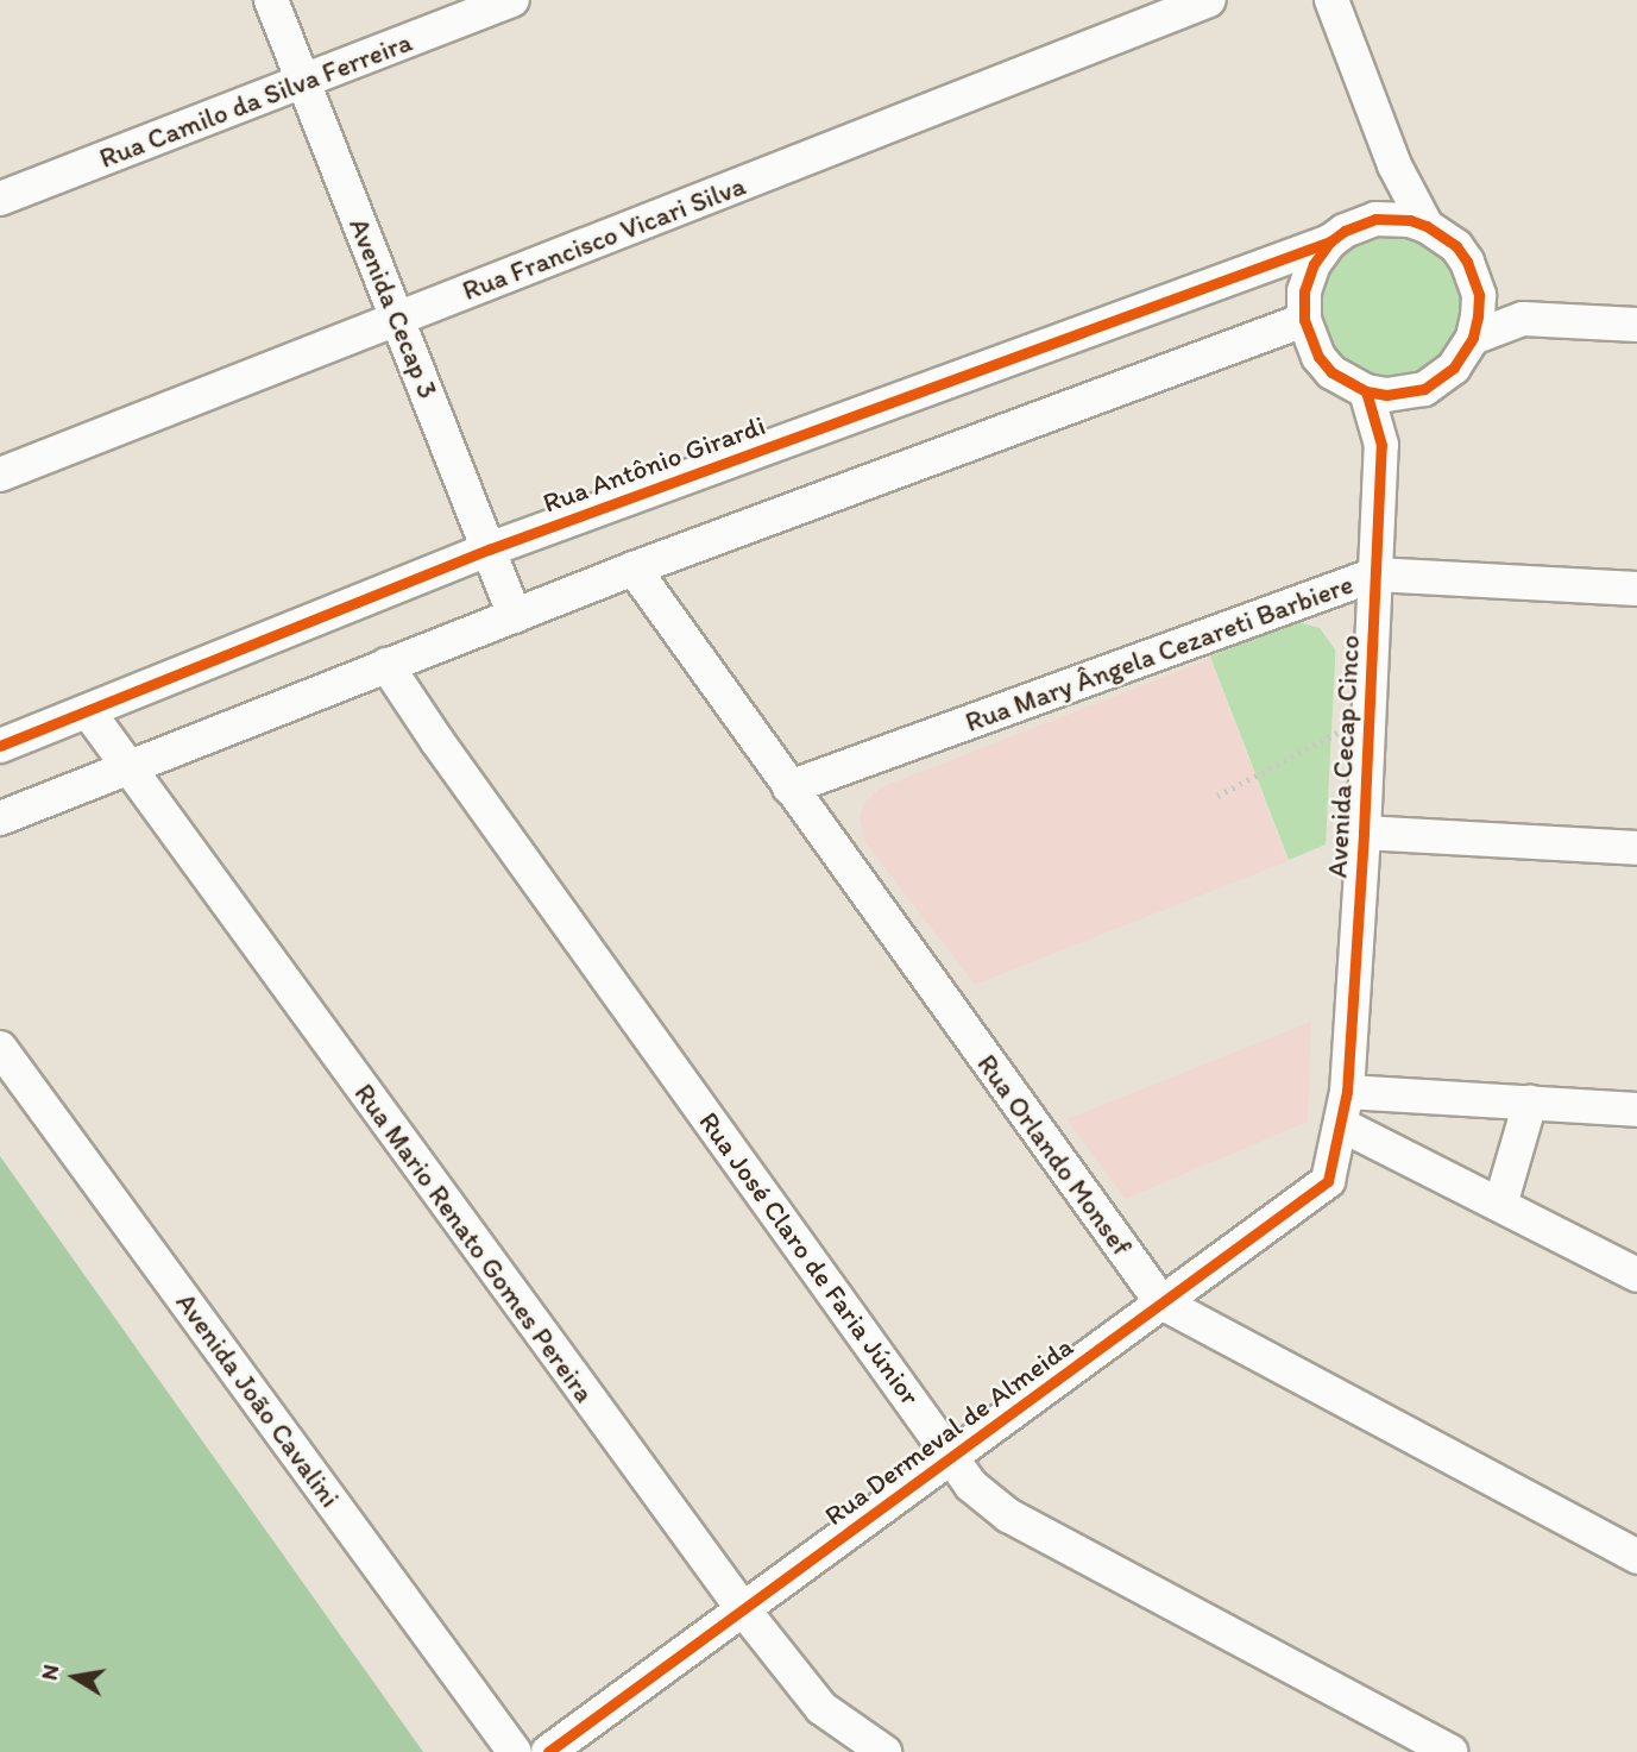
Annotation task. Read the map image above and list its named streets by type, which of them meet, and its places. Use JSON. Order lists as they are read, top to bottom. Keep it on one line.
{"streets":{"street":["Rua Camilo da Silva Ferreira","Rua Francisco Vicari Silva","Avenida Cecap 3","Rua Antônio Girardi","Rua Mary Ângela Cezareti Barbiere","Avenida Cecap Cinco","Rua Orlando Monsef","Rua Mario Renato Gomes Pereira","Rua José Claro de Faria Júnior","Avenida João Cavalini","Rua Dermeval de Almeida"]},"crossings":[["Rua Camilo da Silva Ferreira","Avenida Cecap 3"],["Rua Francisco Vicari Silva","Avenida Cecap 3"],["Avenida Cecap 3","Rua Antônio Girardi"],["Rua Antônio Girardi","Avenida Cecap Cinco"],["Rua Antônio Girardi","Rua Mario Renato Gomes Pereira"],["Rua Mary Ângela Cezareti Barbiere","Avenida Cecap Cinco"],["Rua Mary Ângela Cezareti Barbiere","Rua Orlando Monsef"],["Avenida Cecap Cinco","Rua Dermeval de Almeida"],["Rua Orlando Monsef","Rua Dermeval de Almeida"],["Rua Mario Renato Gomes Pereira","Rua Dermeval de Almeida"],["Rua José Claro de Faria Júnior","Rua Dermeval de Almeida"]],"north":"left"}
